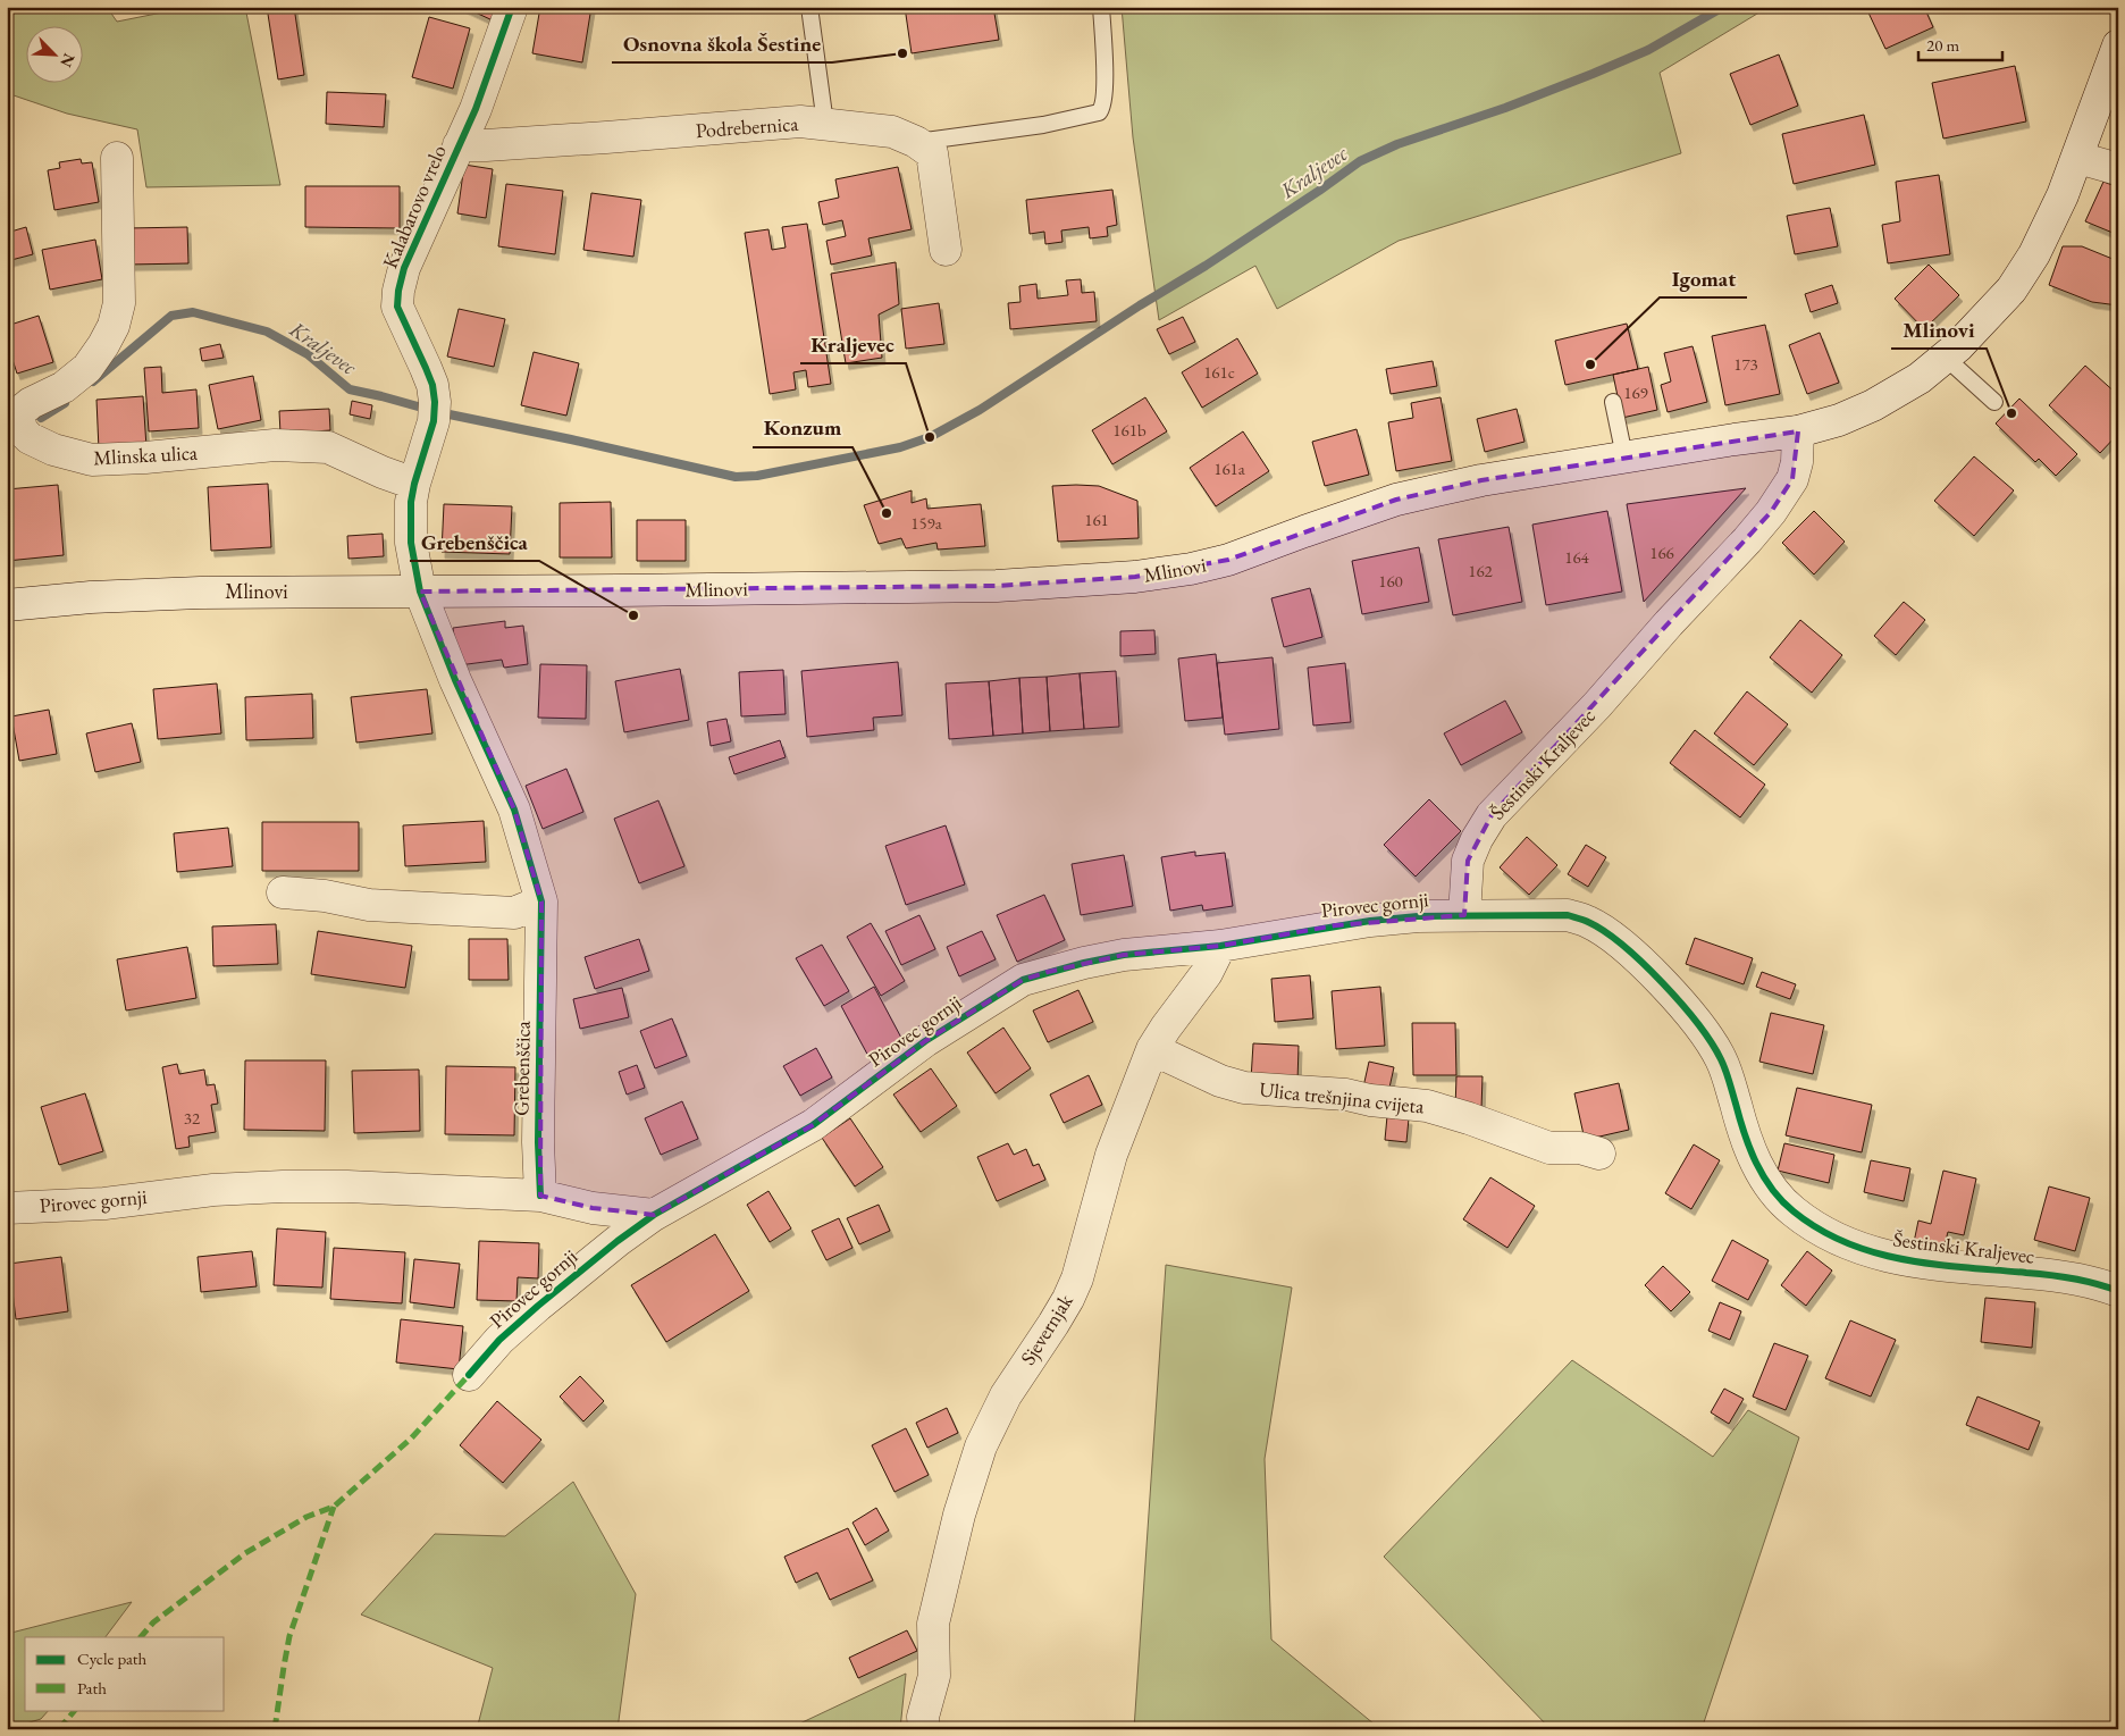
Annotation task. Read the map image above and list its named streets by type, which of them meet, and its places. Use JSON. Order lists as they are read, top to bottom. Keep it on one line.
{"streets":{"street":["Podrebernica","Kalabarovo vrelo","Mlinska ulica","Mlinovi","Šestinski Kraljevec","Pirovec gornji","Grebenščica","Ulica trešnjina cvijeta","Sjevernjak"]},"crossings":[["Podrebernica","Kalabarovo vrelo"],["Kalabarovo vrelo","Mlinska ulica"],["Mlinovi","Šestinski Kraljevec"],["Mlinovi","Grebenščica"],["Šestinski Kraljevec","Pirovec gornji"],["Pirovec gornji","Grebenščica"],["Pirovec gornji","Sjevernjak"],["Ulica trešnjina cvijeta","Sjevernjak"]],"water":["Kraljevec"],"places":["Osnovna škola Šestine","Igomat","Mlinovi","Kraljevec","Konzum","Grebenščica"],"house_numbers":["173","161c","169","161b","161a","161","159a","166","164","162","160","32"],"legend":["Cycle path","Path"],"scale_bar":"20 m","north":"bottom right"}
